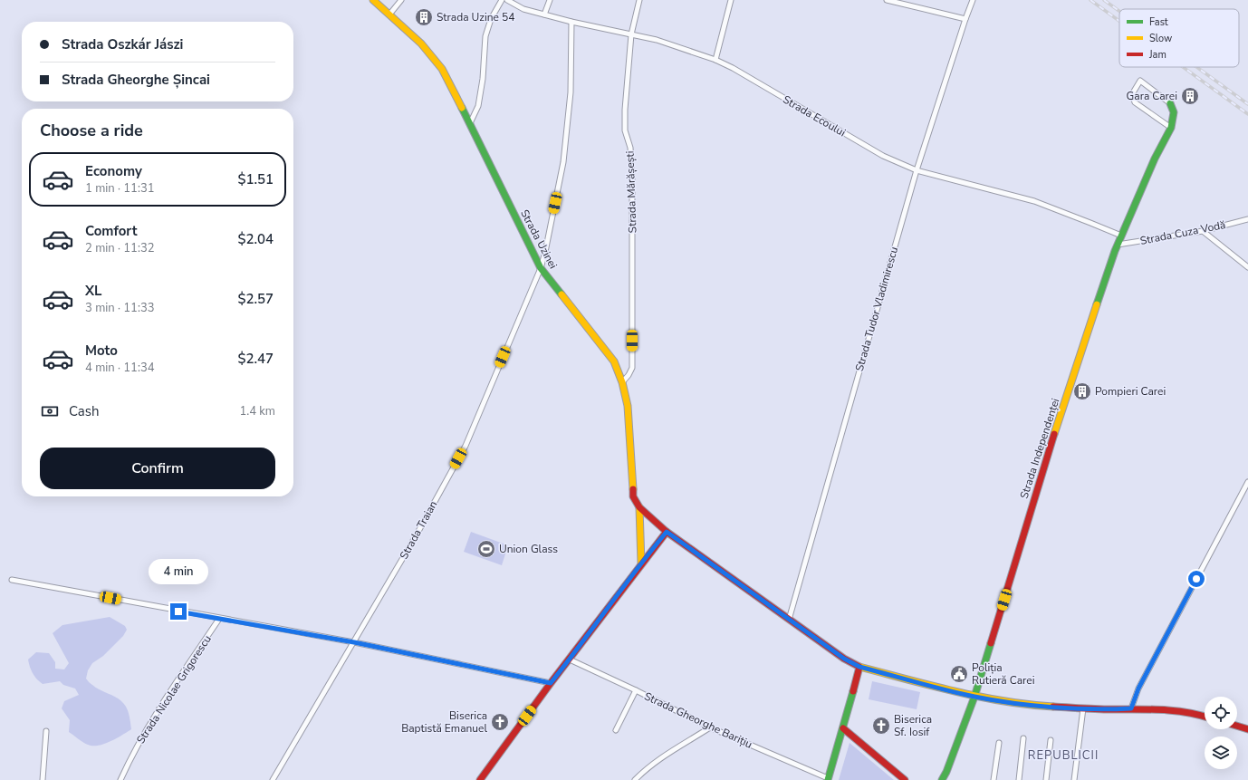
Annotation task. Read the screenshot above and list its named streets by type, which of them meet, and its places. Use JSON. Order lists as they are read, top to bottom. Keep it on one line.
{"streets":{"main road":["Strada Uzinei","Strada Independenței"],"street":["Strada Ecoului","Strada Mărășești","Strada Cuza Vodă","Strada Tudor Vladimirescu","Strada Traian","Strada Nicolae Grigorescu","Strada Gheorghe Barițiu"]},"crossings":[["Strada Ecoului","Strada Mărășești"],["Strada Ecoului","Strada Tudor Vladimirescu"],["Strada Ecoului","Strada Independenței"],["Strada Ecoului","Strada Traian"],["Strada Mărășești","Strada Uzinei"],["Strada Cuza Vodă","Strada Independenței"],["Strada Uzinei","Strada Traian"]],"districts":["REPUBLICII"],"places":{"building":["Strada Uzine 54","Gara Carei","Pompieri Carei"],"sports":["Union Glass"],"public building":["Poliția Rutieră Carei"],"church":["Biserica Baptistă Emanuel","Biserica Sf. Iosif"]},"legend":["Fast","Slow","Jam"],"page":{"banner":["Strada Oszkár Jászi","Strada Gheorghe Șincai"],"heading":"Choose a ride","list":[{"name":"Economy","note":"1 min · 11:31","value":"$1.51"},{"name":"Comfort","note":"2 min · 11:32","value":"$2.04"},{"name":"XL","note":"3 min · 11:33","value":"$2.57"},{"name":"Moto","note":"4 min · 11:34","value":"$2.47"}],"pay":["Cash","1.4 km"],"buttons":"Confirm","bubble":"4 min"}}
